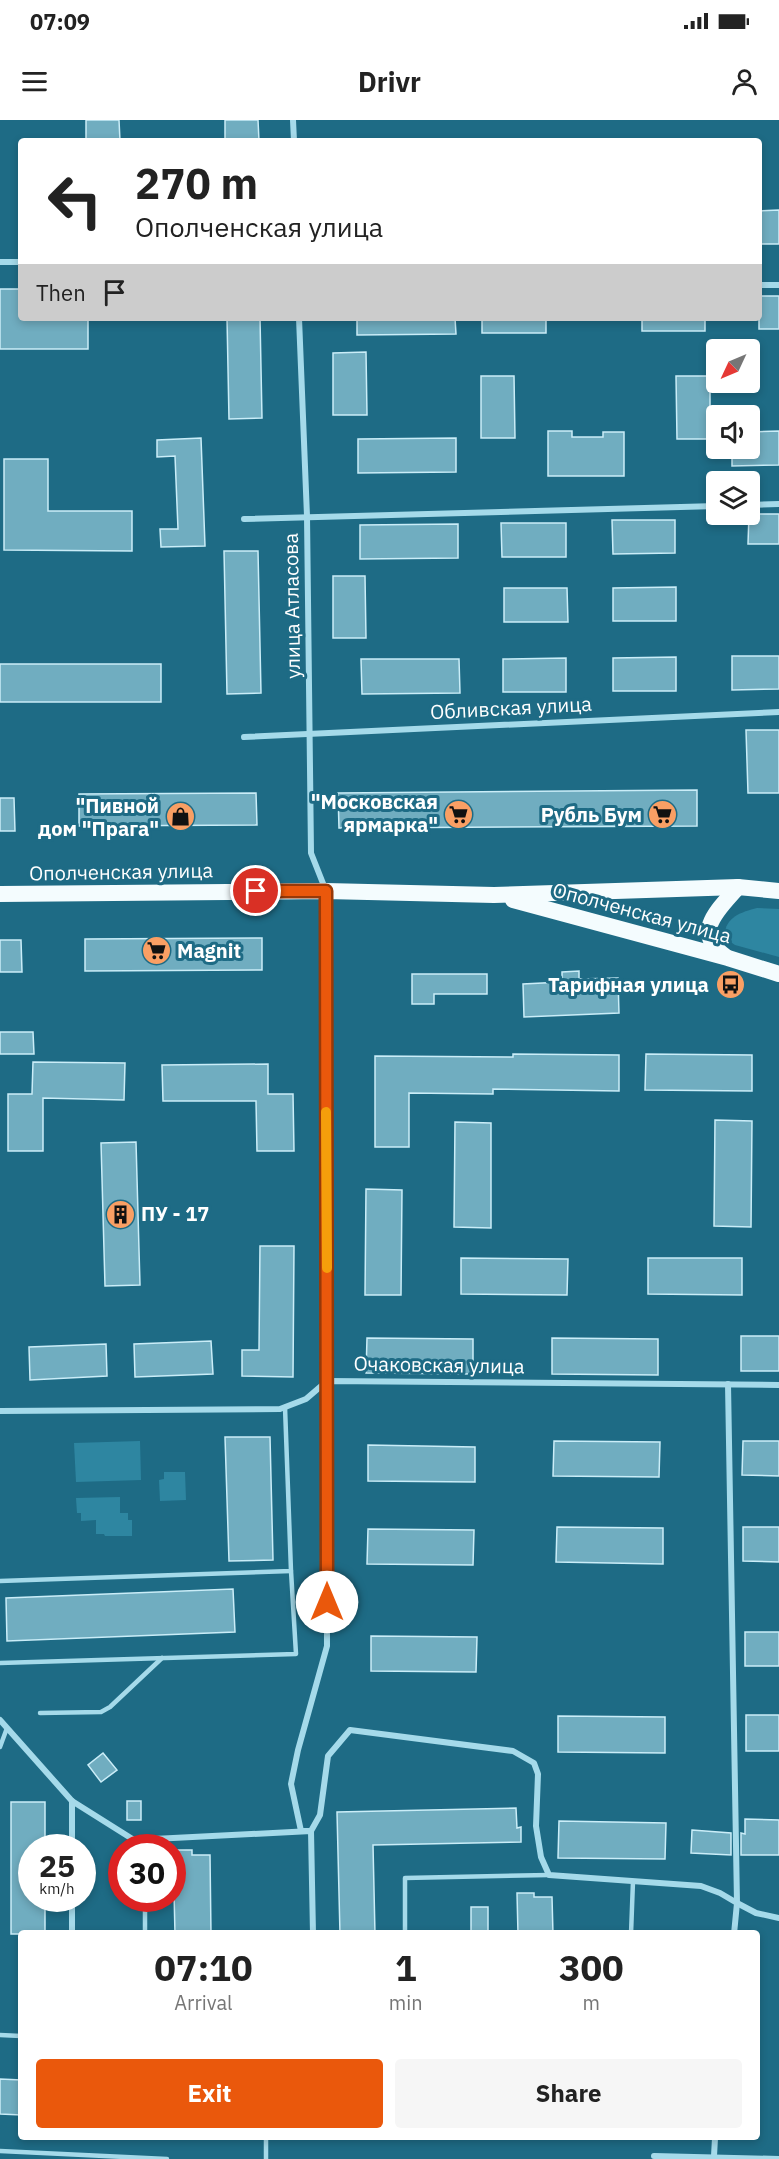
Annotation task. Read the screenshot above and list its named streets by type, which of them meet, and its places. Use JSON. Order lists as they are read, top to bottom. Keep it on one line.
{"streets":{"highway":["Ополченская улица"],"street":["улица Атласова","Обливская улица","Очаковская улица"]},"crossings":[["улица Атласова","Обливская улица"],["улица Атласова","Ополченская улица"]],"places":{"supermarket":["\"Московская ярмарка\"","Рубль Бум","Magnit"],"shop":["\"Пивной дом \"Прага\""],"bus stop":["Тарифная улица"],"building":["ПУ - 17"]},"north":"bottom left","page":{"status":"07:09","header":"Drivr","turn":["270 m","Ополченская улица"],"then":"Then","speed":"25 km/h","limit":"30","eta":["07:10","Arrival","1","min","300","m"],"buttons":["Exit","Share"]}}
